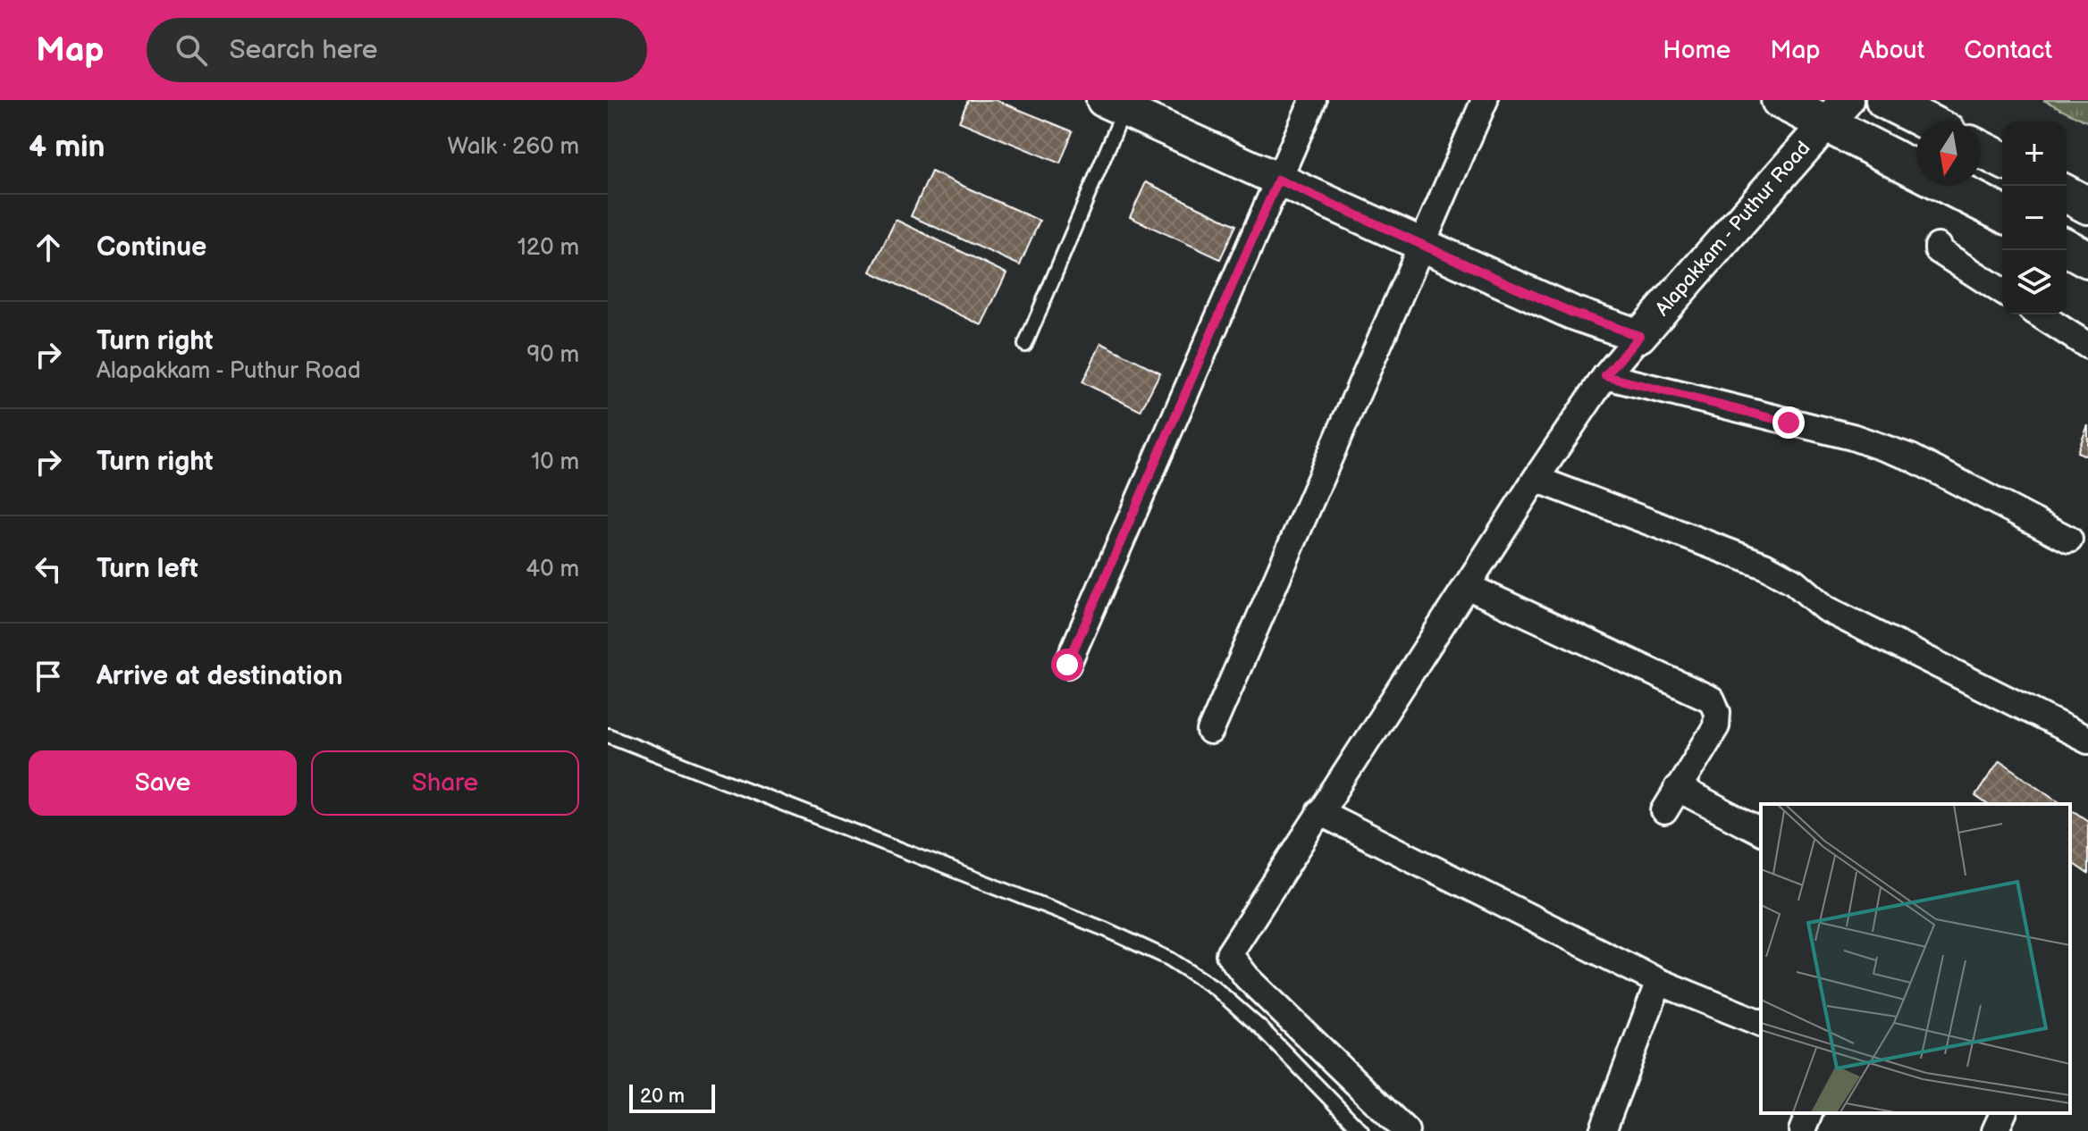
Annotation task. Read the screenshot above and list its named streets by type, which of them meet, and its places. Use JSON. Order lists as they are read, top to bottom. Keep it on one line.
{"streets":{"street":["Alapakkam - Puthur Road"]},"scale_bar":"20 m","north":"bottom","page":{"header":"Map","search":"Search here","nav":["Home","Map","About","Contact"],"heading":["4 min","Walk · 260 m"],"map_buttons":["+","−"],"list":[["Continue","120 m"],["Turn right","Alapakkam - Puthur Road","90 m"],["Turn right","10 m"],["Turn left","40 m"],"Arrive at destination"],"buttons":["Save","Share"],"scale":"20 m"}}
